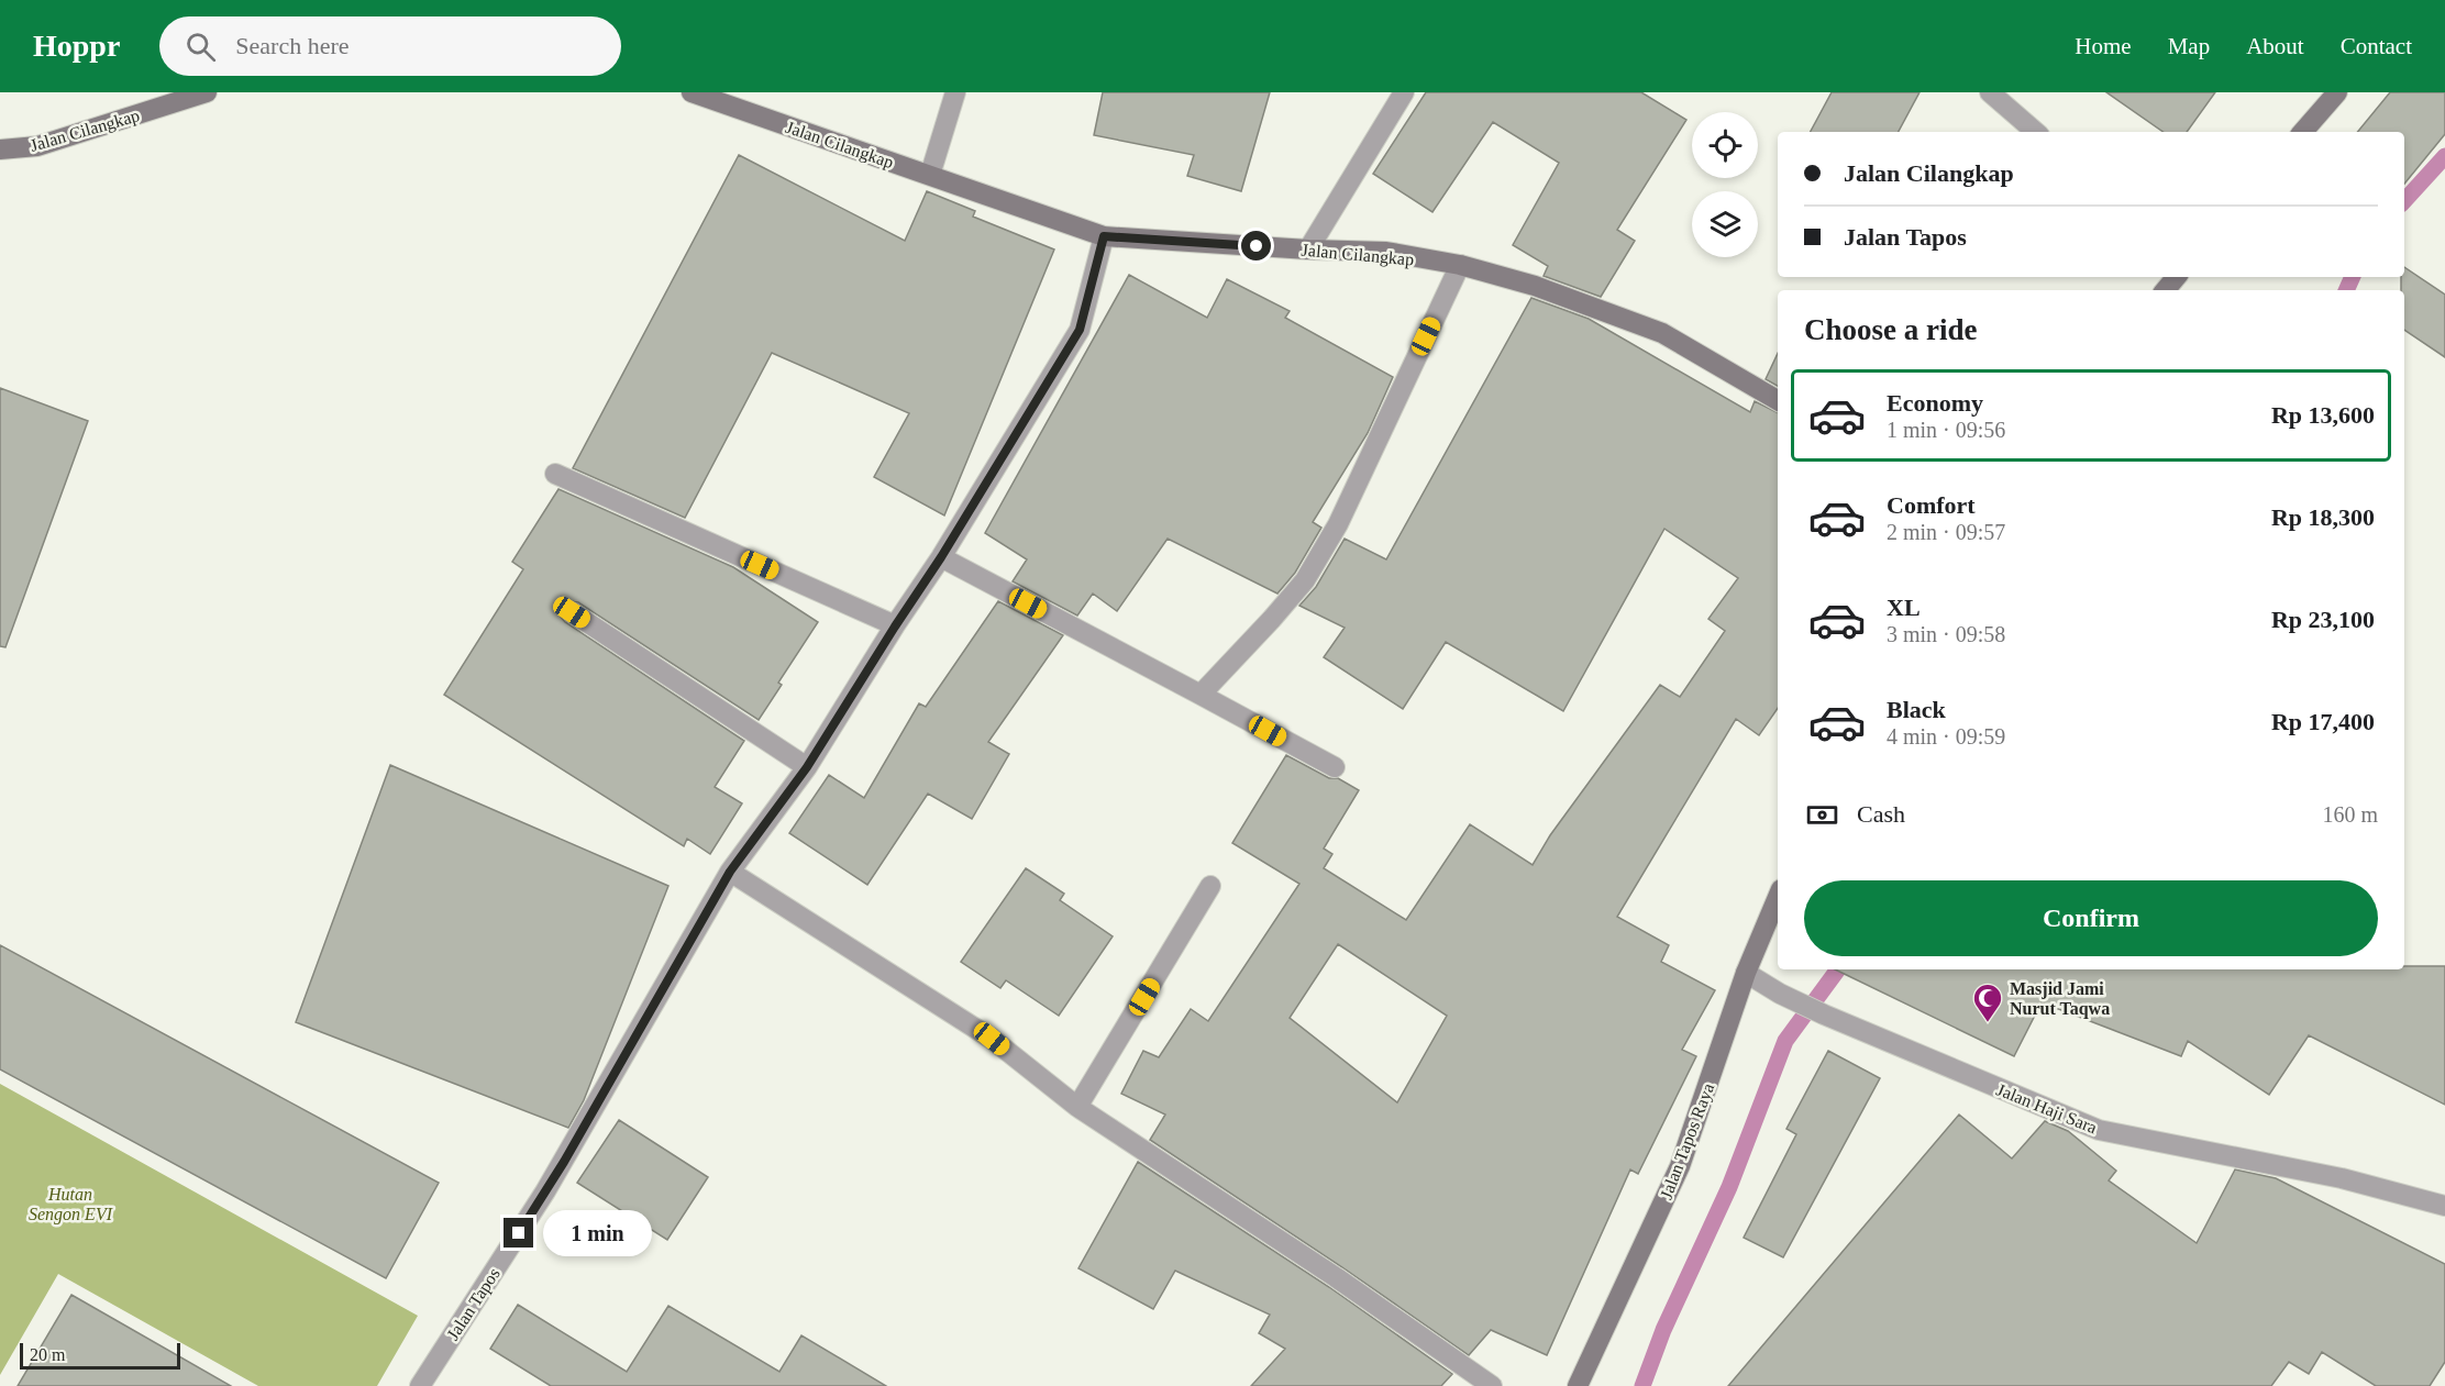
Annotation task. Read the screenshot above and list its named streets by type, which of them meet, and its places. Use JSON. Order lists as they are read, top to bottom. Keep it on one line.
{"streets":{"street":["Jalan Cilangkap","Jalan Haji Sara","Jalan Tapos Raya","Jalan Tapos"]},"crossings":[["Jalan Cilangkap","Jalan Tapos"],["Jalan Haji Sara","Jalan Tapos Raya"]],"parks":["Hutan Sengon EVI"],"places":{"mosque":["Masjid Jami Nurut Taqwa"]},"scale_bar":"20 m","page":{"header":"Hoppr","search":"Search here","nav":["Home","Map","About","Contact"],"banner":["Jalan Cilangkap","Jalan Tapos"],"heading":"Choose a ride","list":[{"name":"Economy","note":"1 min · 09:56","value":"Rp 13,600"},{"name":"Comfort","note":"2 min · 09:57","value":"Rp 18,300"},{"name":"XL","note":"3 min · 09:58","value":"Rp 23,100"},{"name":"Black","note":"4 min · 09:59","value":"Rp 17,400"}],"pay":["Cash","160 m"],"buttons":"Confirm","bubble":"1 min","scale":"20 m"}}
